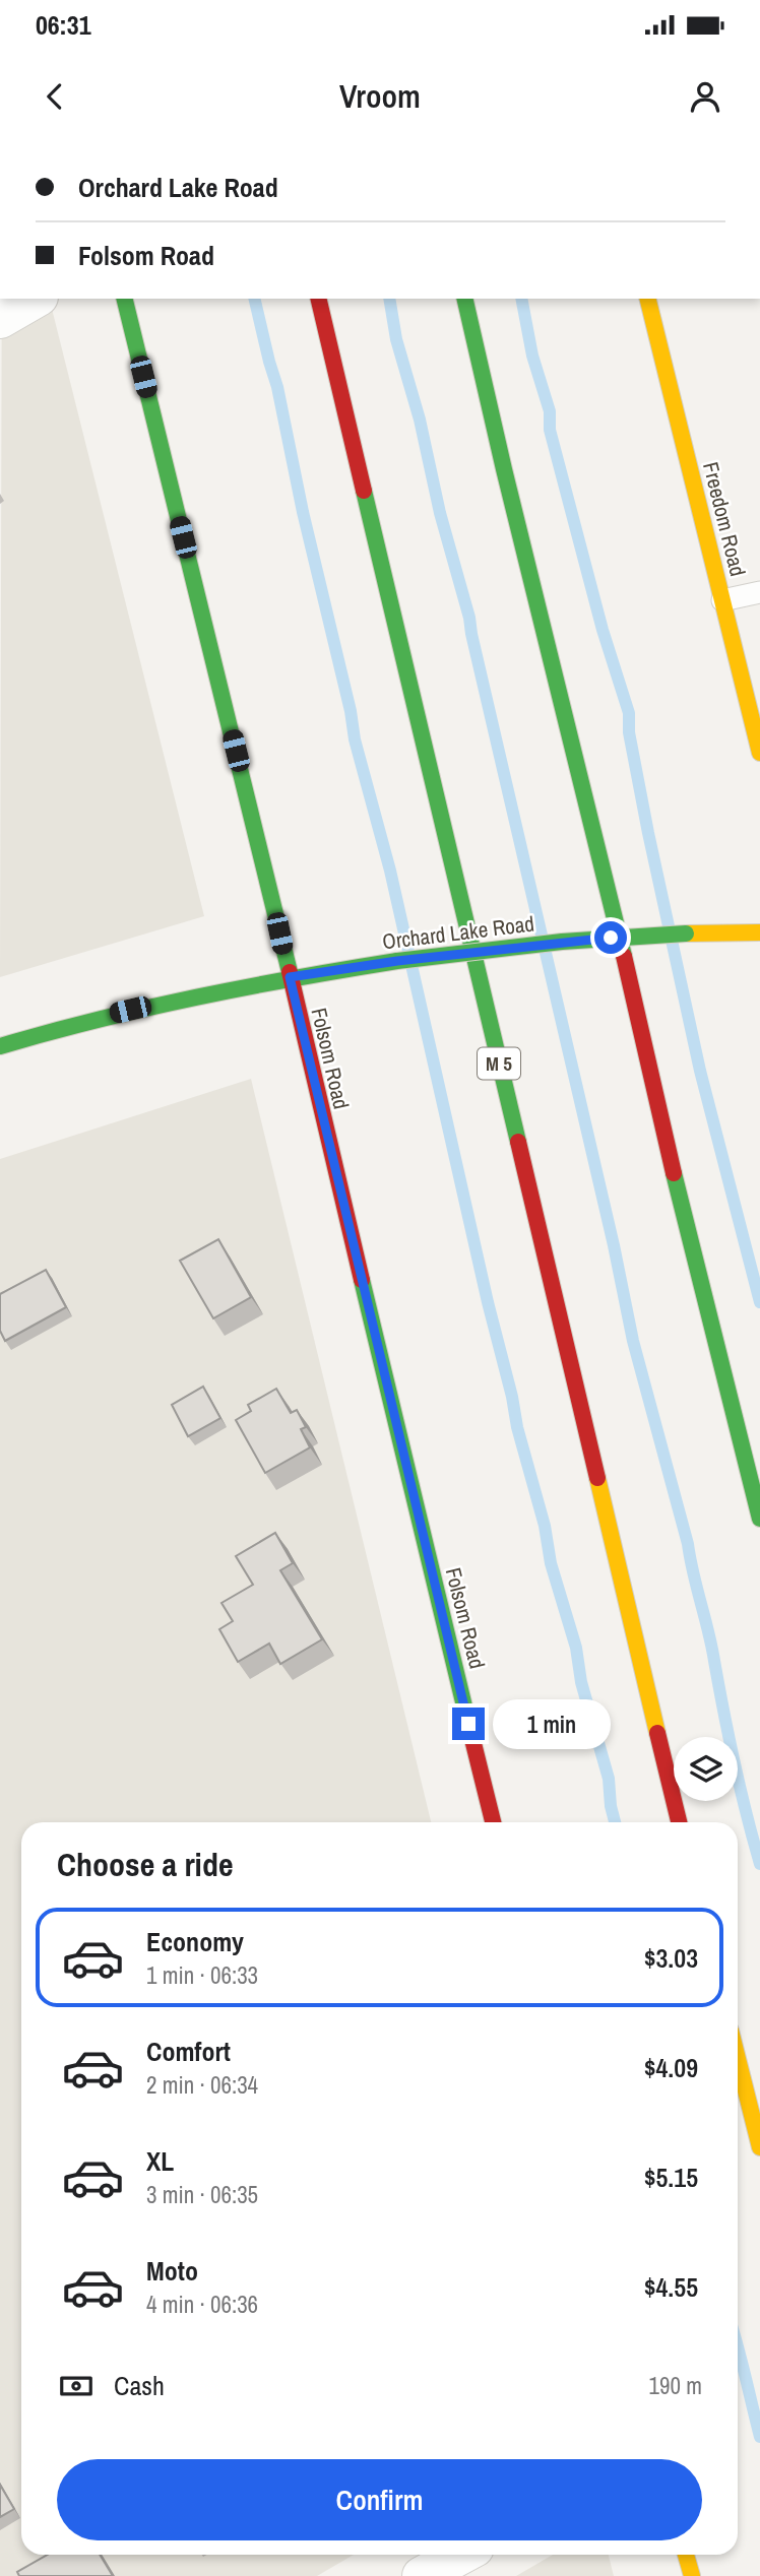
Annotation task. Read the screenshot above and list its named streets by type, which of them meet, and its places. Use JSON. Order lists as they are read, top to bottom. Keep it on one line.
{"streets":{"main road":["Freedom Road","Orchard Lake Road","Folsom Road","M 5"]},"crossings":[["Orchard Lake Road","Folsom Road"]],"page":{"status":"06:31","header":"Vroom","banner":["Orchard Lake Road","Folsom Road"],"bubble":"1 min","heading":"Choose a ride","list":[{"name":"Economy","note":"1 min · 06:33","value":"$3.03"},{"name":"Comfort","note":"2 min · 06:34","value":"$4.09"},{"name":"XL","note":"3 min · 06:35","value":"$5.15"},{"name":"Moto","note":"4 min · 06:36","value":"$4.55"}],"pay":["Cash","190 m"],"buttons":"Confirm"}}
